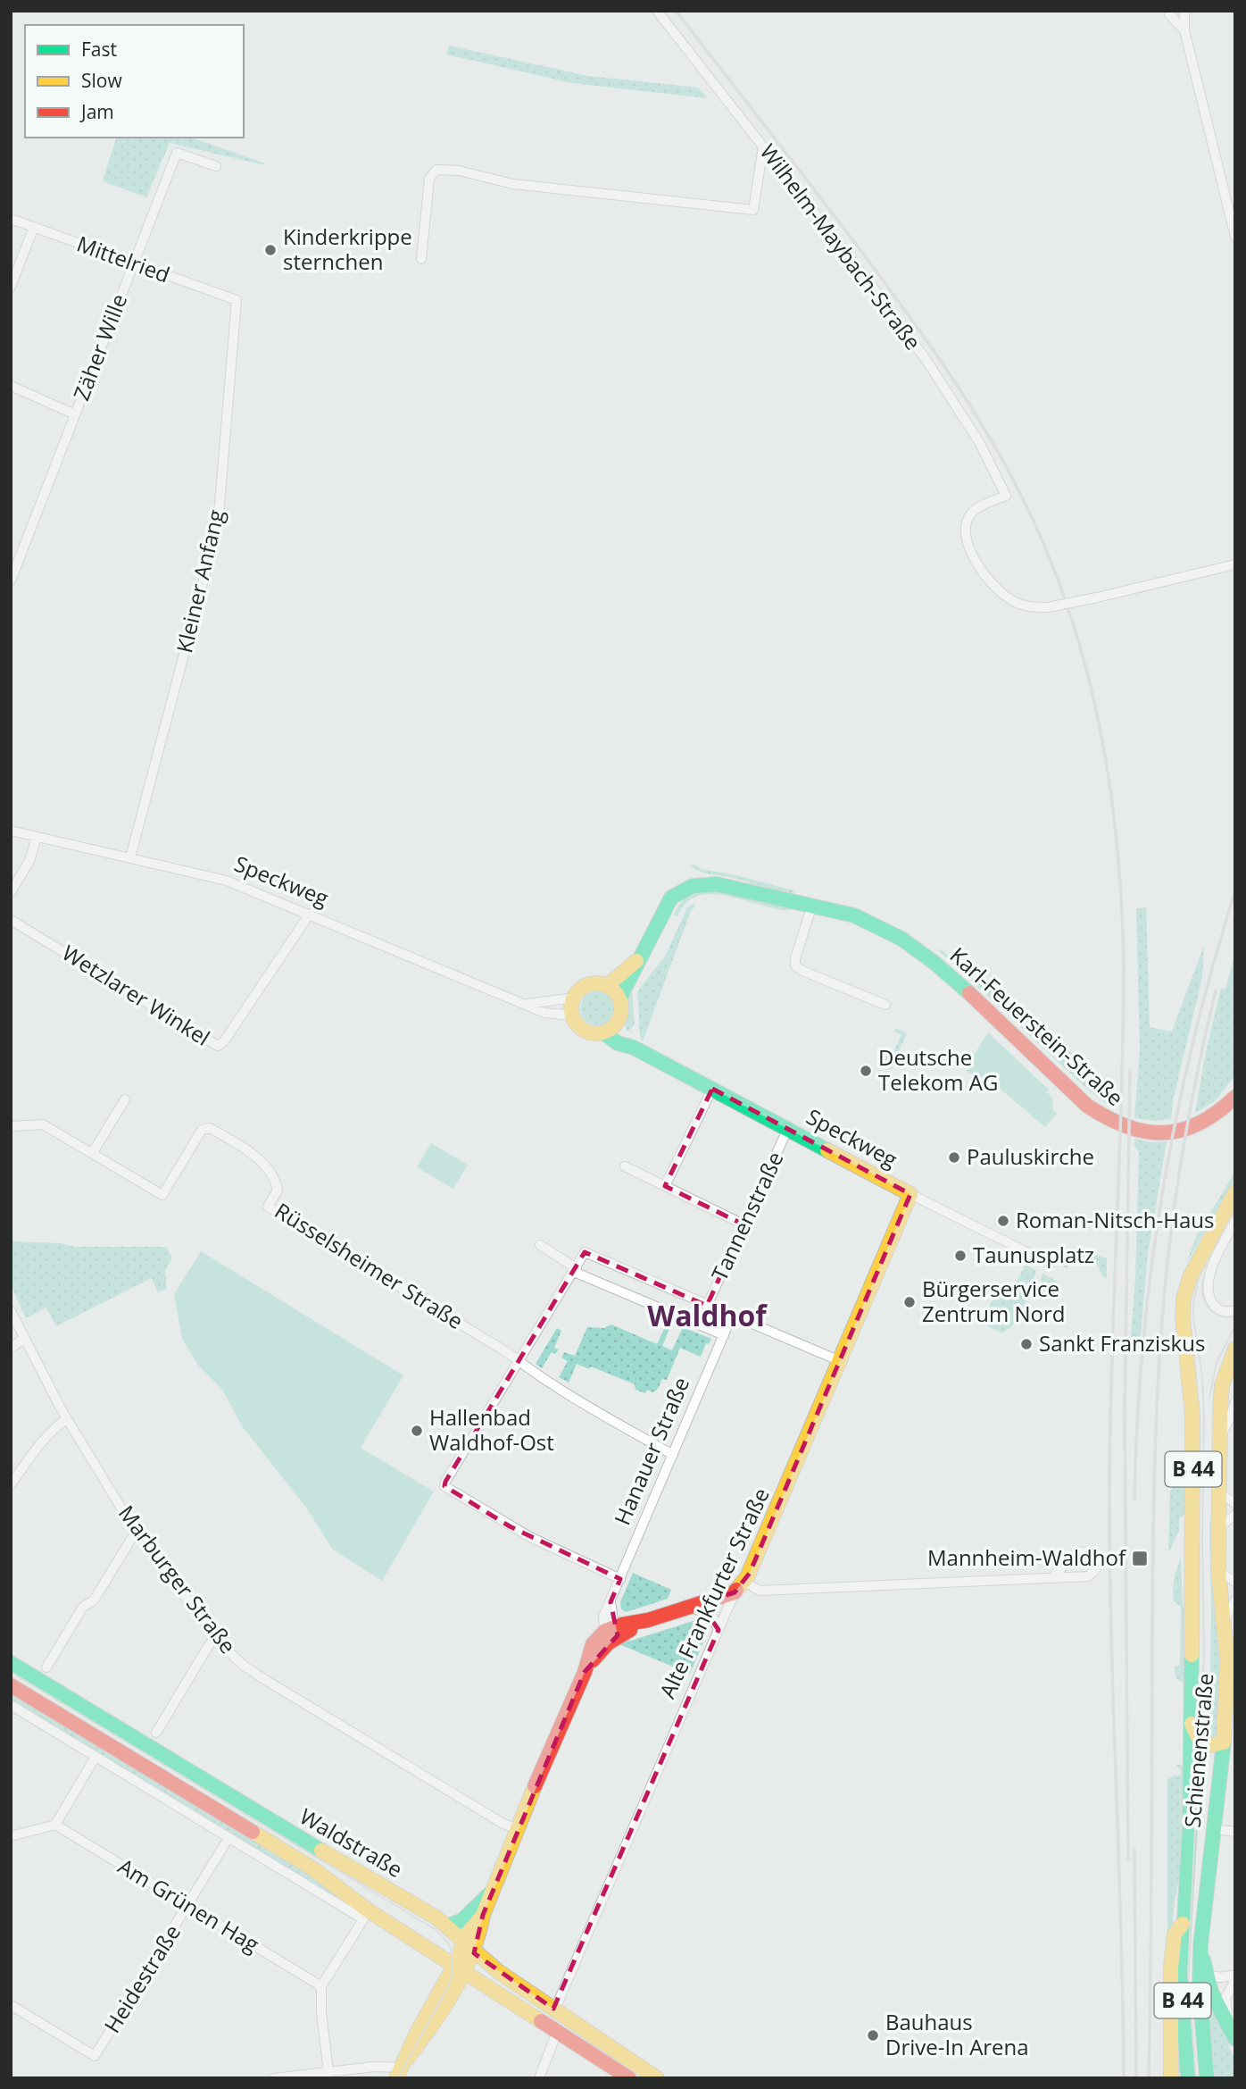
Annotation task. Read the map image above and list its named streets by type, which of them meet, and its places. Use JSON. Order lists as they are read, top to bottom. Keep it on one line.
{"streets":{"main road":["Speckweg","Karl-Feuerstein-Straße","B 44","Alte Frankfurter Straße","Schienenstraße","Waldstraße"],"street":["Wilhelm-Maybach-Straße","Mittelried","Zäher Wille","Kleiner Anfang","Wetzlarer Winkel","Tannenstraße","Rüsselsheimer Straße","Hanauer Straße","Marburger Straße","Am Grünen Hag","Heidestraße"]},"crossings":[["Mittelried","Zäher Wille"],["Mittelried","Kleiner Anfang"],["Kleiner Anfang","Speckweg"],["Speckweg","Wetzlarer Winkel"],["Speckweg","Karl-Feuerstein-Straße"],["Speckweg","Tannenstraße"],["Speckweg","Alte Frankfurter Straße"],["Rüsselsheimer Straße","Hanauer Straße"],["B 44","Schienenstraße"],["Alte Frankfurter Straße","Waldstraße"],["Am Grünen Hag","Heidestraße"]],"districts":["Waldhof"],"places":{"other":["Kinderkrippe sternchen","Deutsche Telekom AG","Pauluskirche","Roman-Nitsch-Haus","Taunusplatz","Bürgerservice Zentrum Nord","Sankt Franziskus","Hallenbad Waldhof-Ost","Bauhaus Drive-In Arena"],"transit":["Mannheim-Waldhof"]},"legend":["Fast","Slow","Jam"]}
